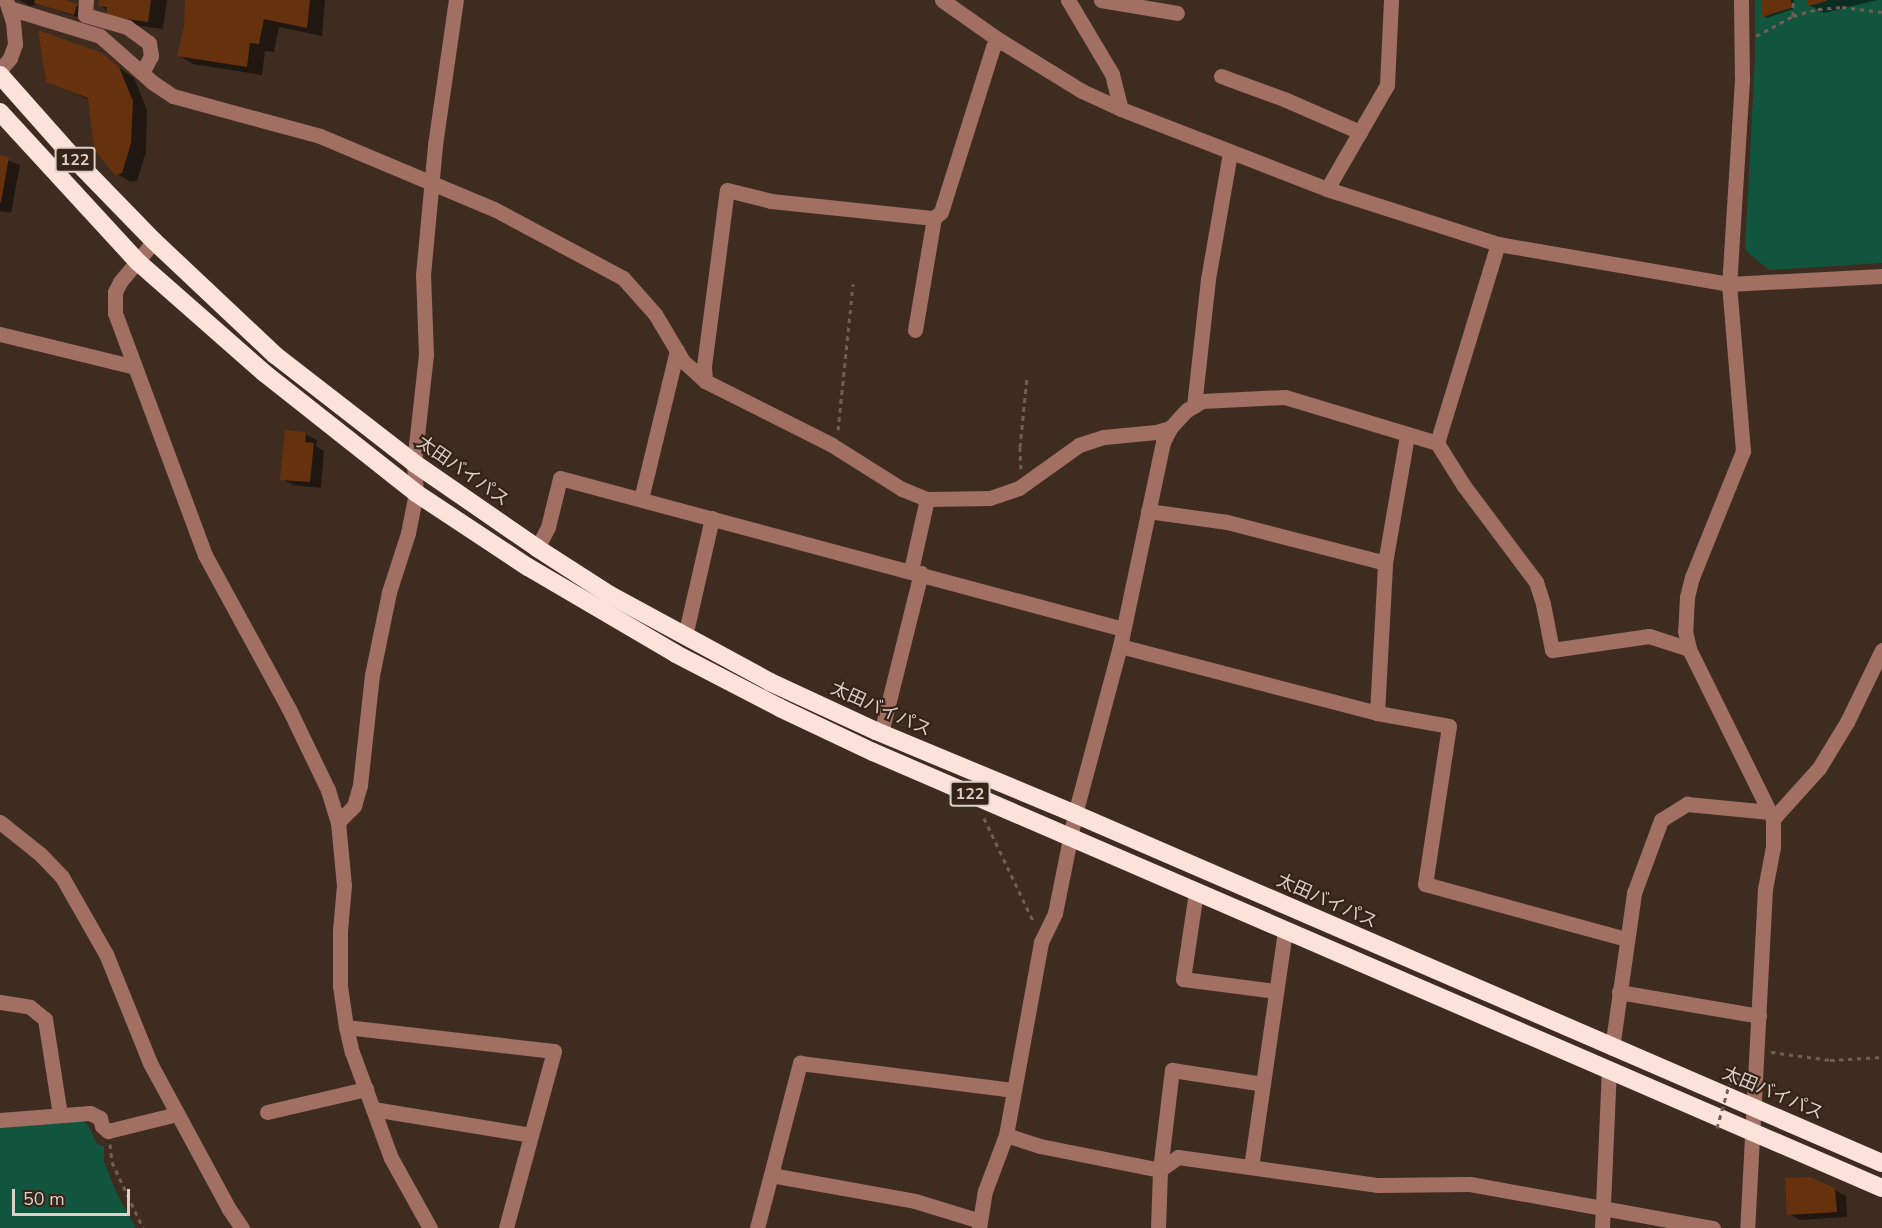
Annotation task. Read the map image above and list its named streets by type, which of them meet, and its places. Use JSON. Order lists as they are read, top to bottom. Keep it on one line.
{"streets":{"highway":["122","太田バイパス"]},"scale_bar":"50 m"}
